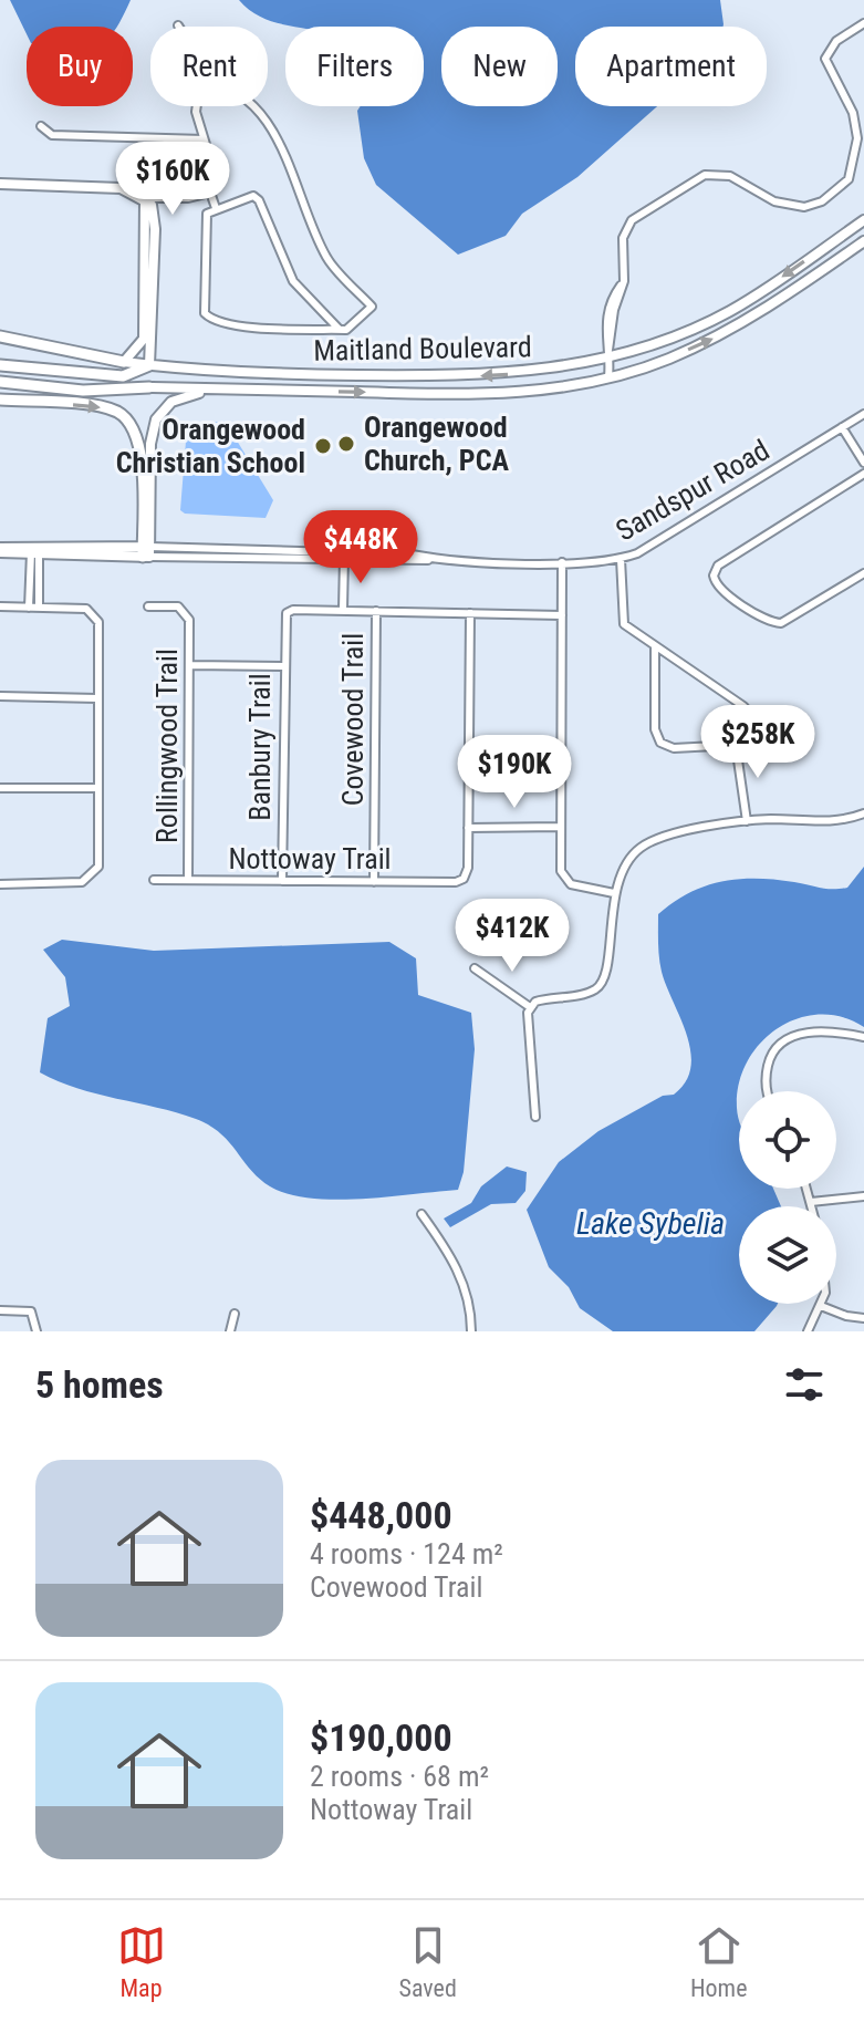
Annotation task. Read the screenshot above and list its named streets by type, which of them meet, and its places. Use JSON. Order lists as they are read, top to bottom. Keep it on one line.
{"streets":{"highway":["Maitland Boulevard"],"street":["Sandspur Road","Covewood Trail","Rollingwood Trail","Banbury Trail","Nottoway Trail"]},"crossings":[["Sandspur Road","Covewood Trail"],["Covewood Trail","Banbury Trail"],["Covewood Trail","Nottoway Trail"],["Rollingwood Trail","Nottoway Trail"],["Banbury Trail","Nottoway Trail"]],"water":["Lake Sybelia"],"places":["Orangewood Church, PCA","Orangewood Christian School"],"page":{"chip":["Buy","Rent","Filters","New","Apartment"],"price":["$160K","$448K","$258K","$190K","$412K"],"heading":"5 homes","list":[{"name":"$448,000","note":"4 rooms · 124 m² · Covewood Trail"},{"name":"$190,000","note":"2 rooms · 68 m² · Nottoway Trail"}],"tabs":["Map","Saved","Home"]}}
